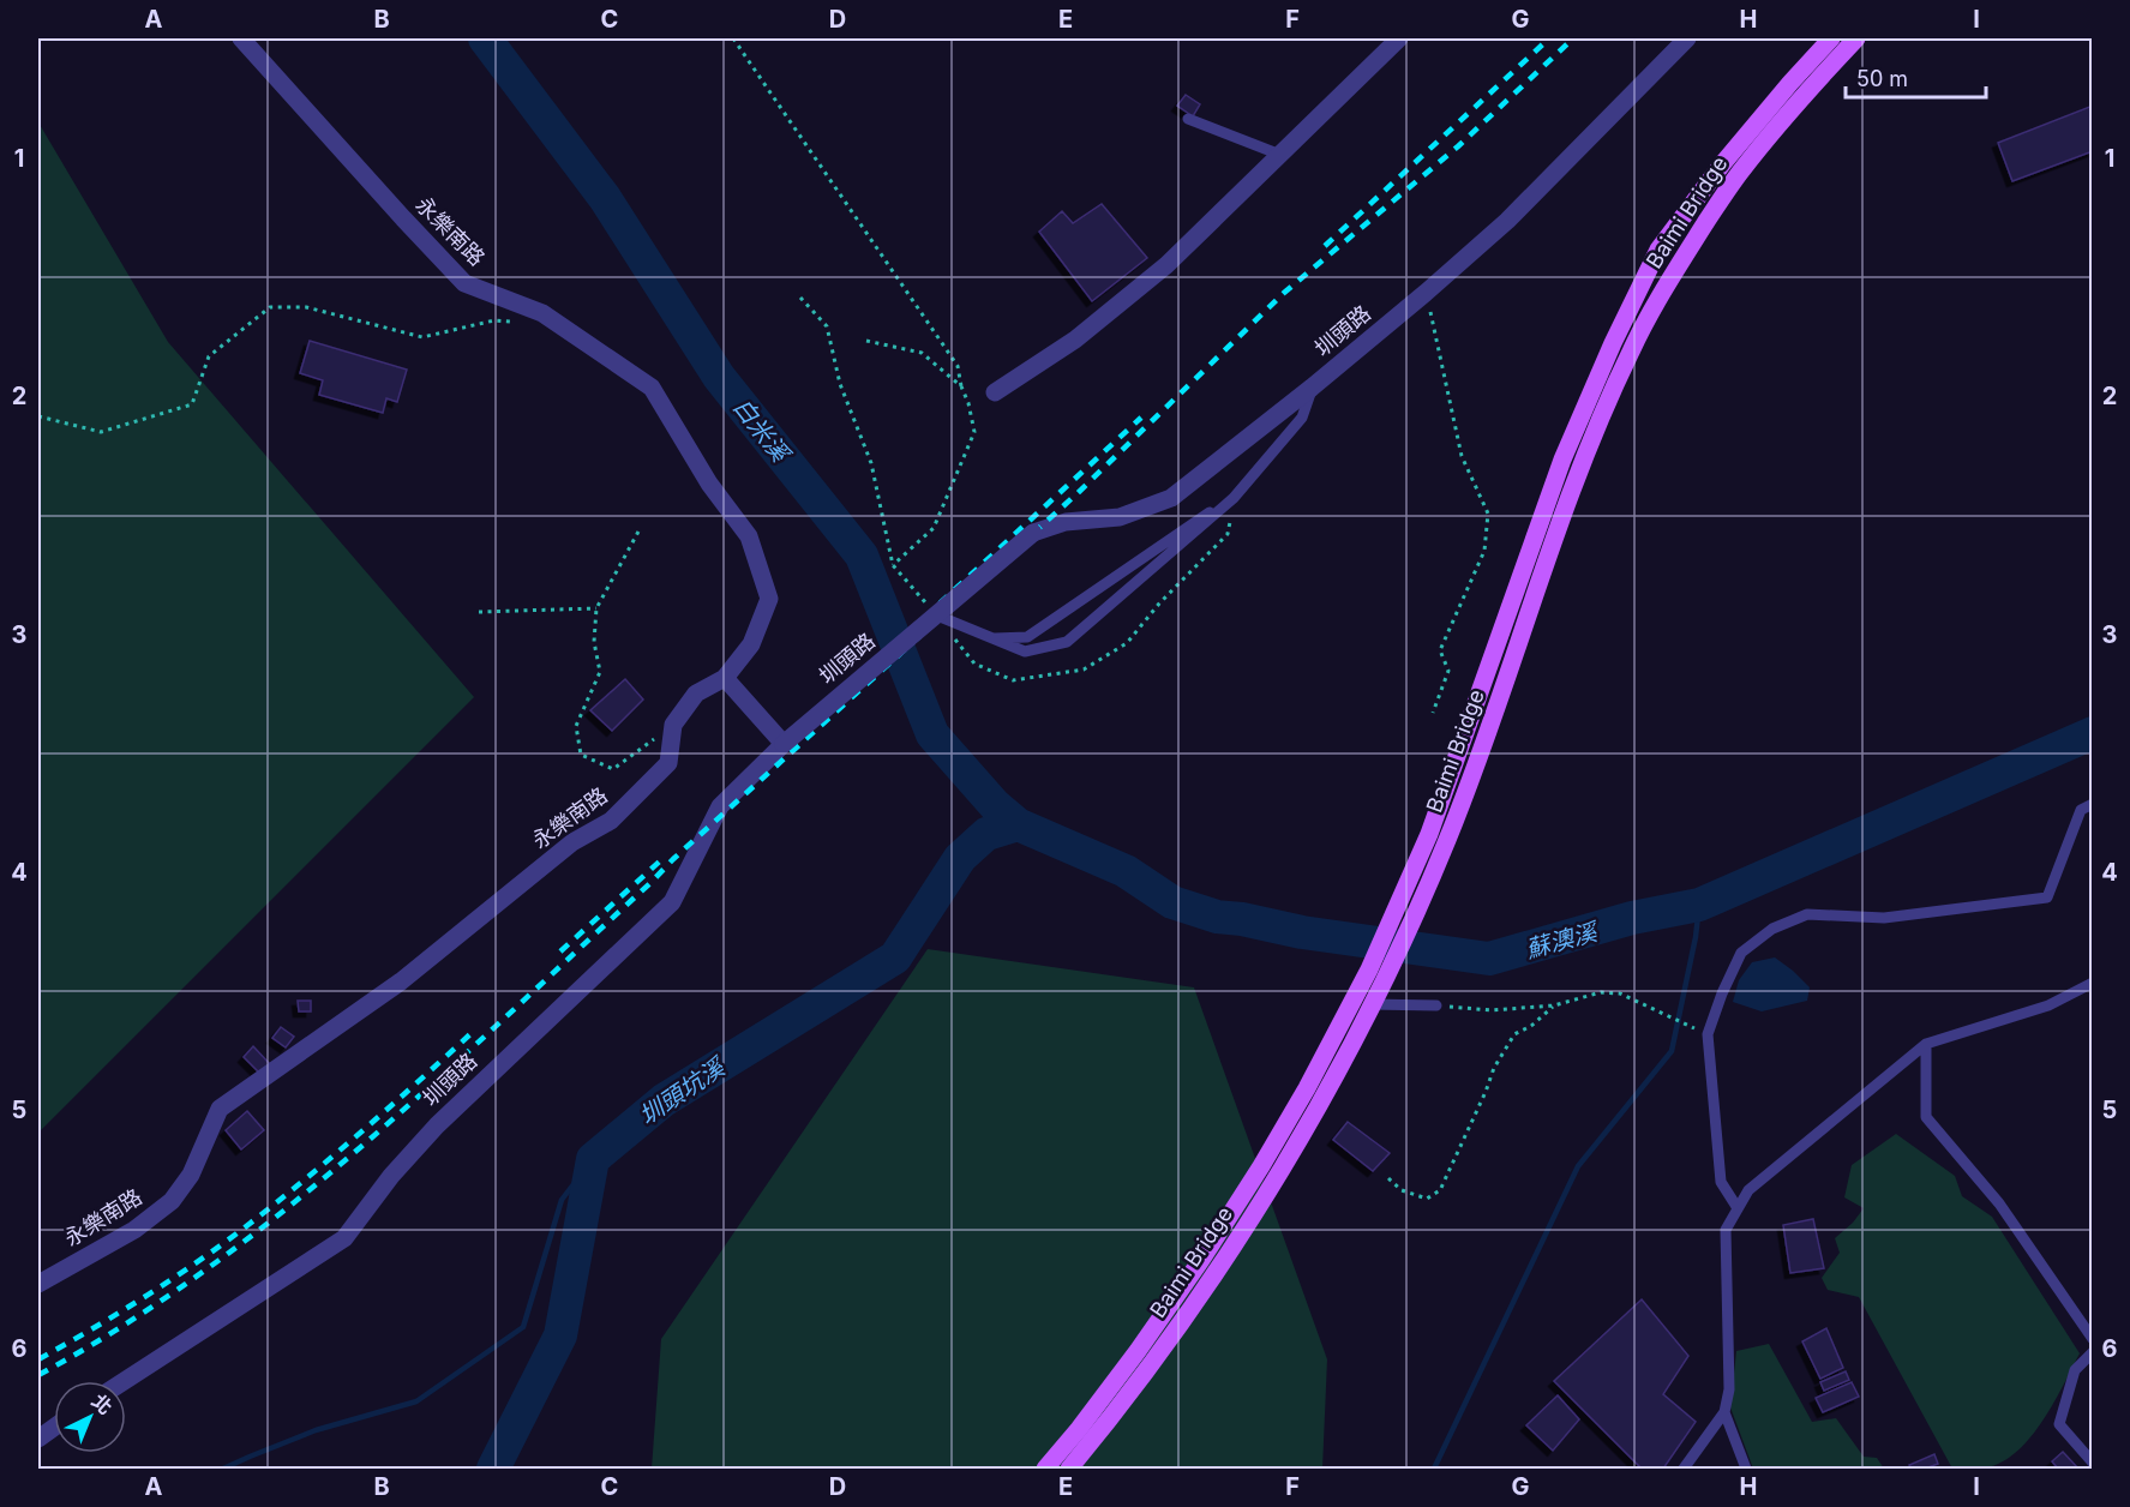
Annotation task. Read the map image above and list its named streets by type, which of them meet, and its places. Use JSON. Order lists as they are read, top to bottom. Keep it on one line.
{"streets":{"main road":["Baimi Bridge"],"street":["永樂南路","圳頭路"]},"water":["白米溪","蘇澳溪","圳頭坑溪"],"scale_bar":"50 m","north":"top right","grid":{"columns":["A","B","C","D","E","F","G","H","I"],"rows":["1","2","3","4","5","6"]}}
